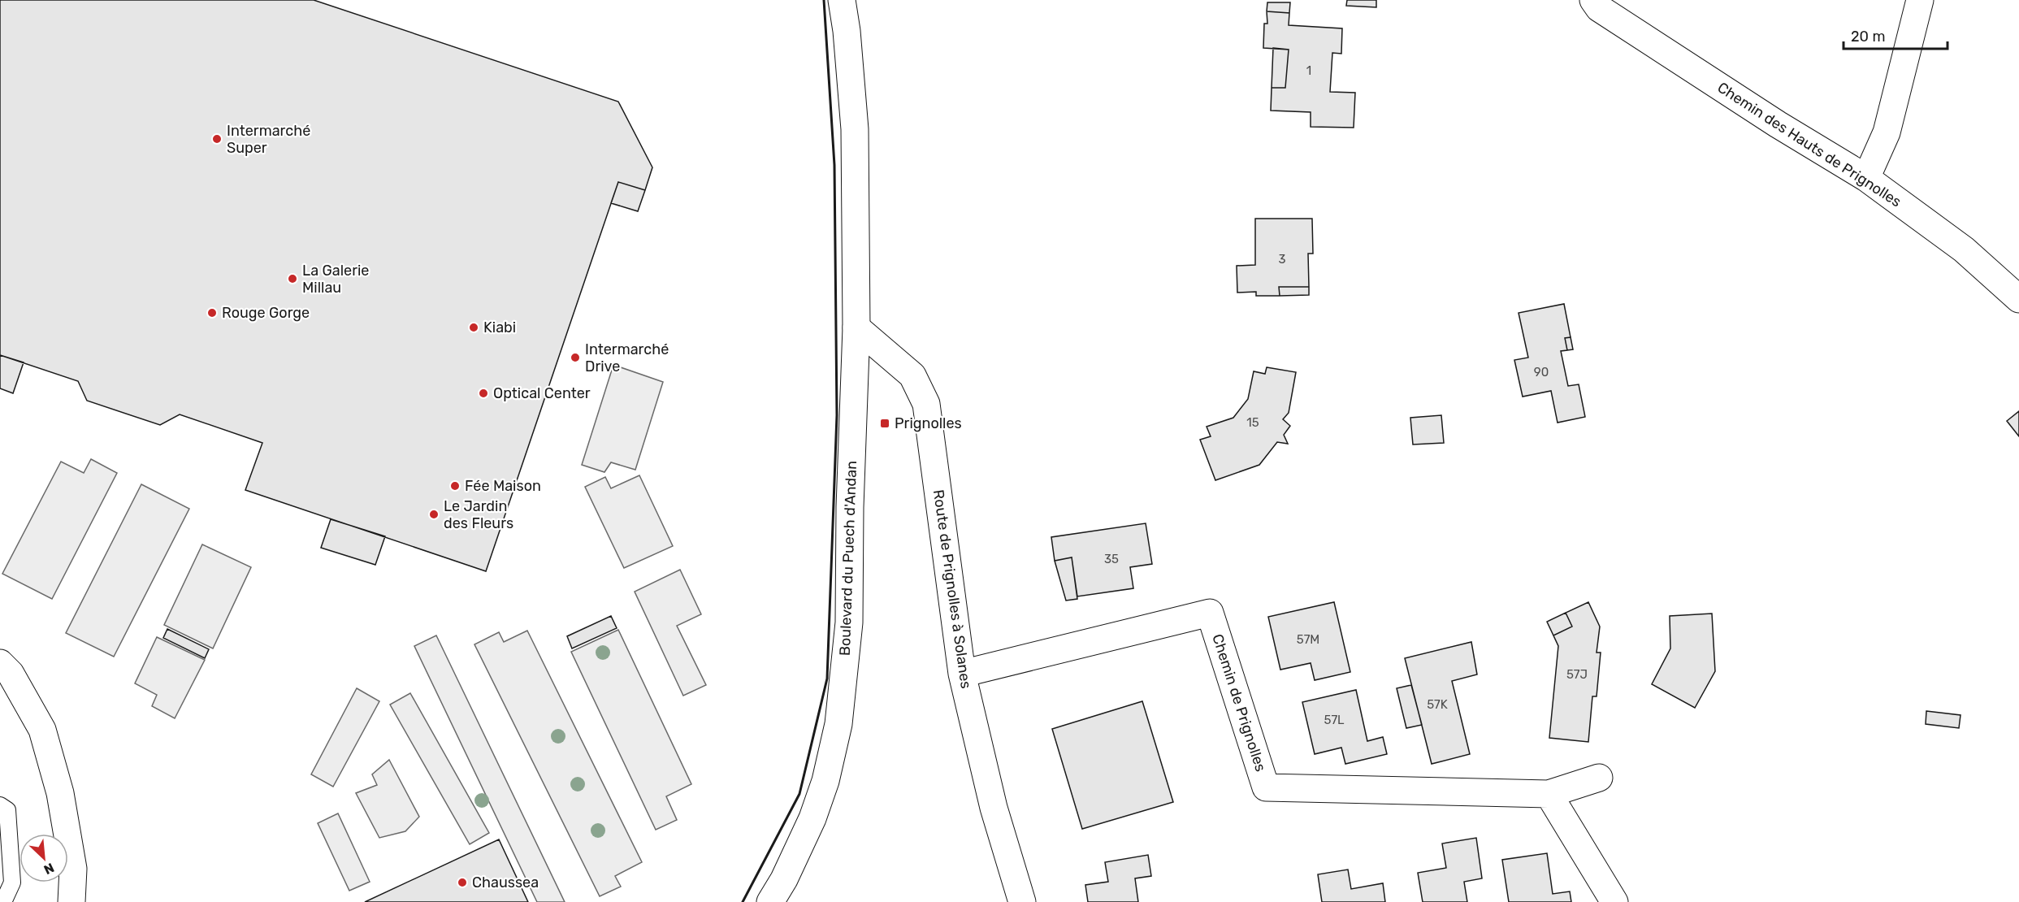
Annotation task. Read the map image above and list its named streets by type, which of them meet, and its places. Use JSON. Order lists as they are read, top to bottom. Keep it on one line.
{"streets":{"street":["Chemin des Hauts de Prignolles","Boulevard du Puech d'Andan","Route de Prignolles à Solanes","Chemin de Prignolles"]},"crossings":[["Boulevard du Puech d'Andan","Route de Prignolles à Solanes"],["Route de Prignolles à Solanes","Chemin de Prignolles"]],"places":{"other":["Intermarché Super","La Galerie Millau","Rouge Gorge","Kiabi","Intermarché Drive","Optical Center","Fée Maison","Le Jardin des Fleurs","Chaussea"],"transit":["Prignolles"]},"house_numbers":["1","3","90","15","35","57M","57J","57K","57L"],"scale_bar":"20 m","north":"bottom right"}
